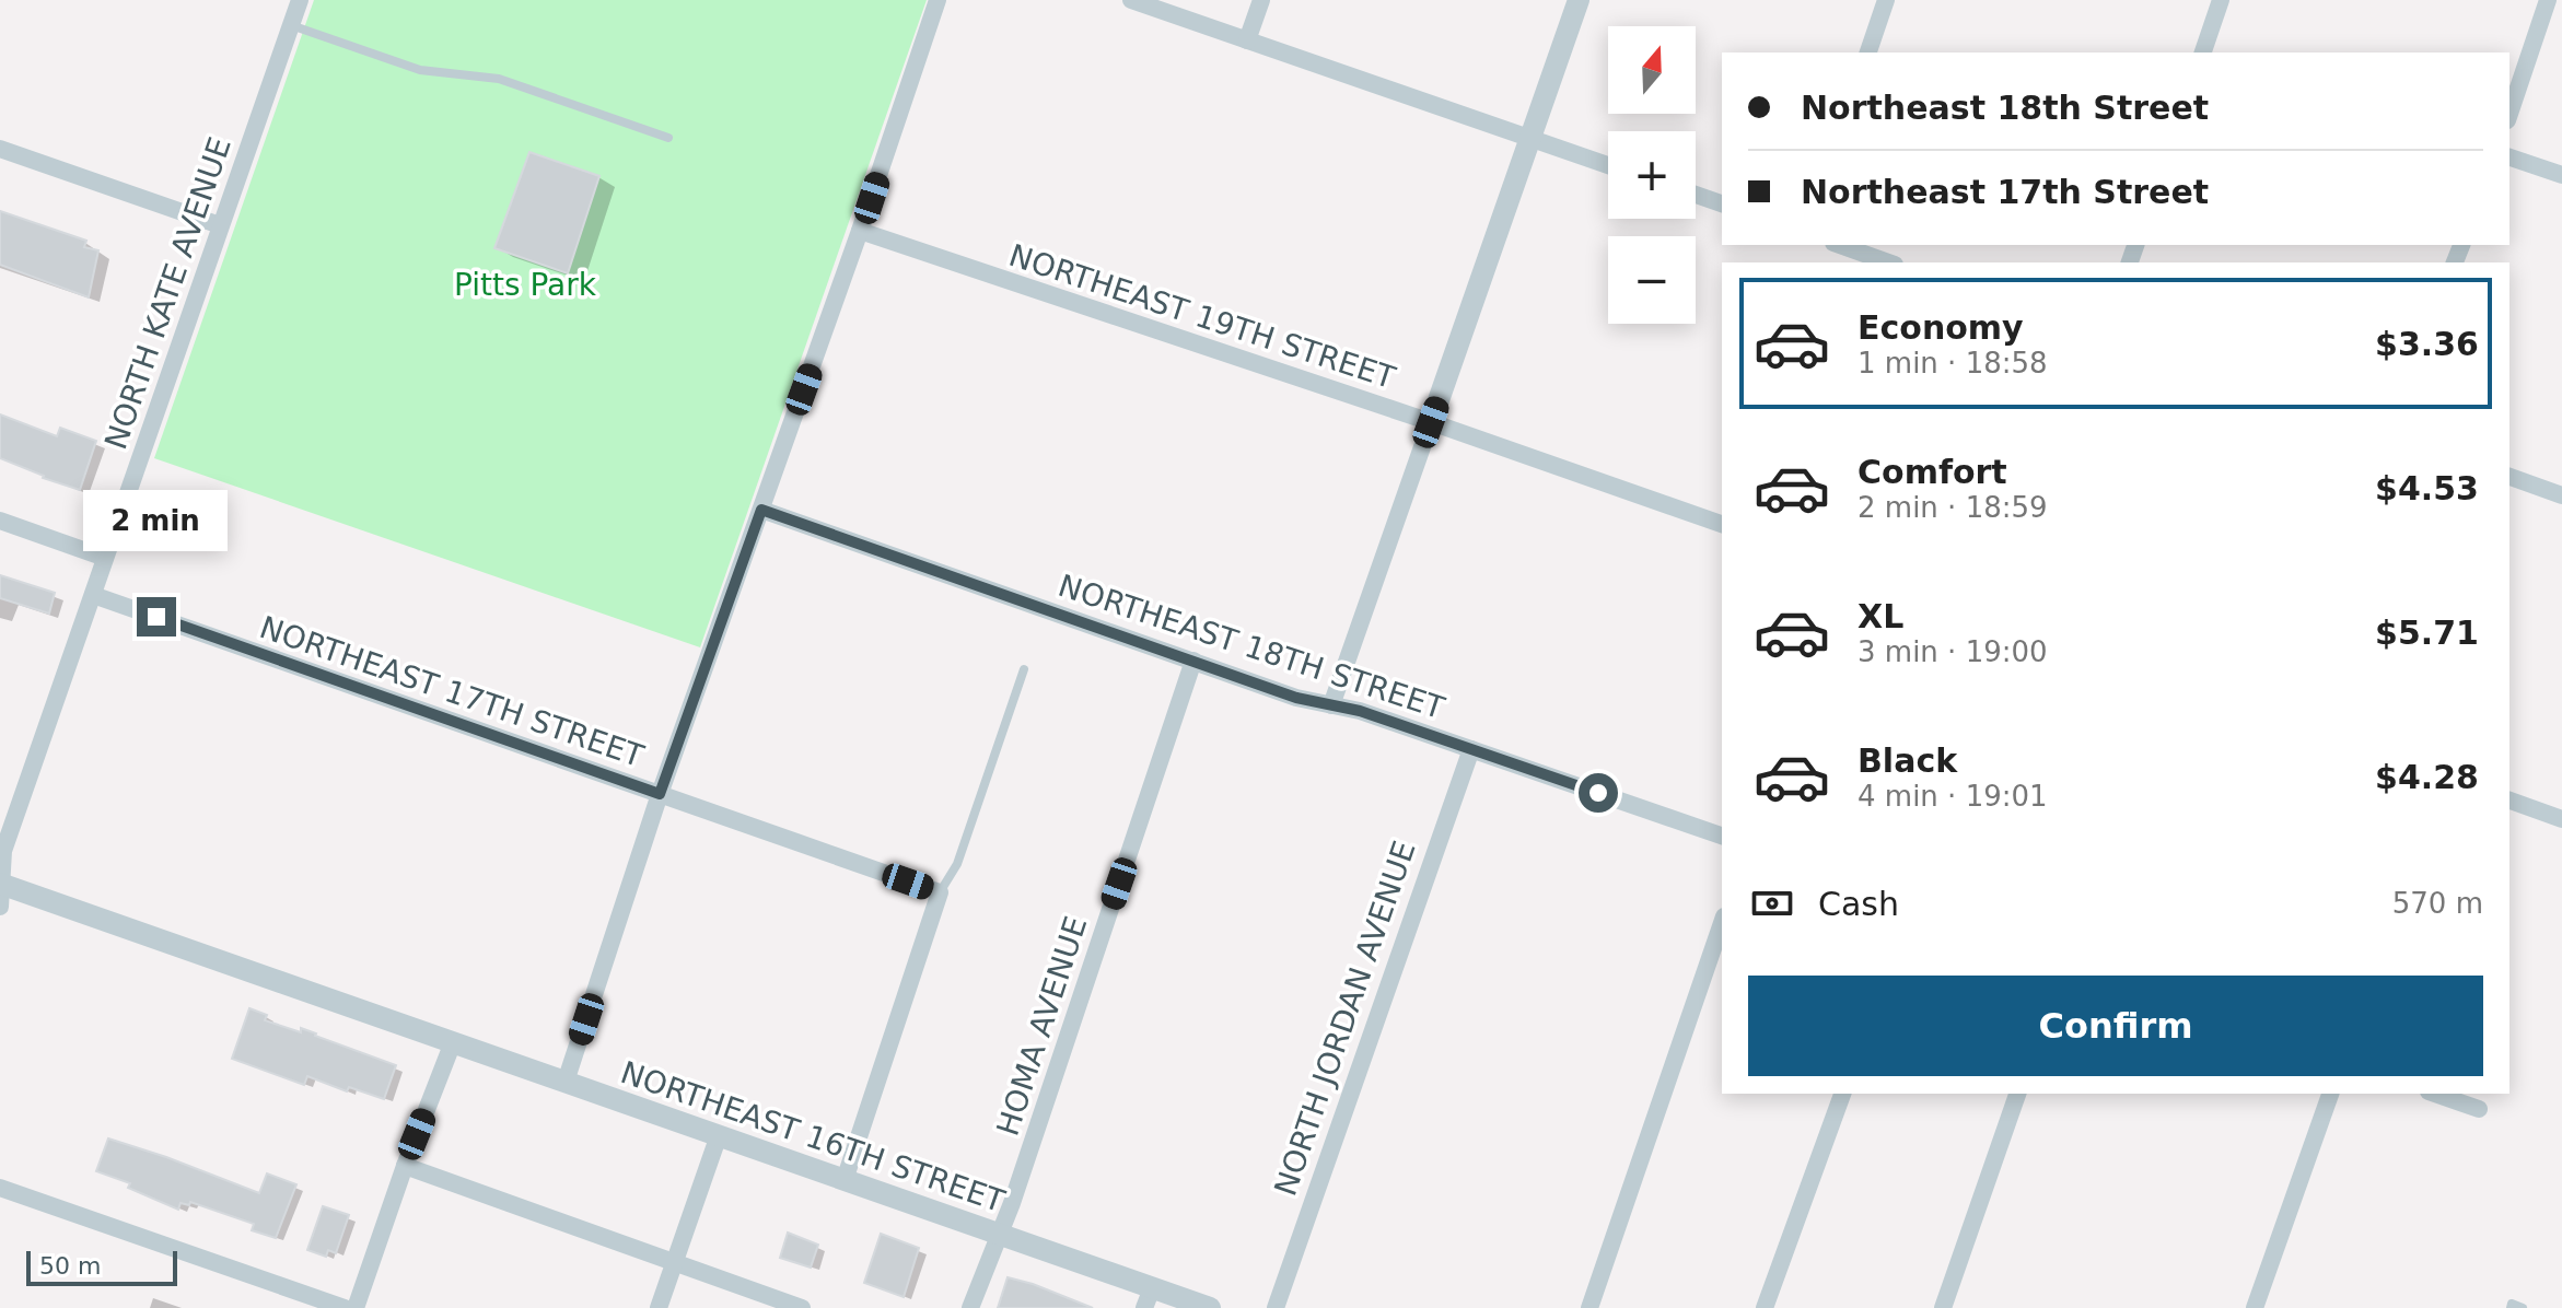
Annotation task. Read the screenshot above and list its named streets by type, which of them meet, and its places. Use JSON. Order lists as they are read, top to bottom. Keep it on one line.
{"streets":{"street":["NORTH KATE AVENUE","NORTHEAST 19TH STREET","NORTHEAST 18TH STREET","NORTHEAST 17TH STREET","NORTH JORDAN AVENUE","HOMA AVENUE","NORTHEAST 16TH STREET"]},"crossings":[["NORTH KATE AVENUE","NORTHEAST 17TH STREET"],["NORTH KATE AVENUE","NORTHEAST 16TH STREET"],["NORTHEAST 18TH STREET","NORTH JORDAN AVENUE"],["NORTHEAST 18TH STREET","HOMA AVENUE"],["HOMA AVENUE","NORTHEAST 16TH STREET"]],"parks":["Pitts Park"],"scale_bar":"50 m","north":"top","page":{"map_buttons":["+","−"],"banner":["Northeast 18th Street","Northeast 17th Street"],"list":[{"name":"Economy","note":"1 min · 18:58","value":"$3.36"},{"name":"Comfort","note":"2 min · 18:59","value":"$4.53"},{"name":"XL","note":"3 min · 19:00","value":"$5.71"},{"name":"Black","note":"4 min · 19:01","value":"$4.28"}],"bubble":"2 min","pay":["Cash","570 m"],"buttons":"Confirm","scale":"50 m"}}
